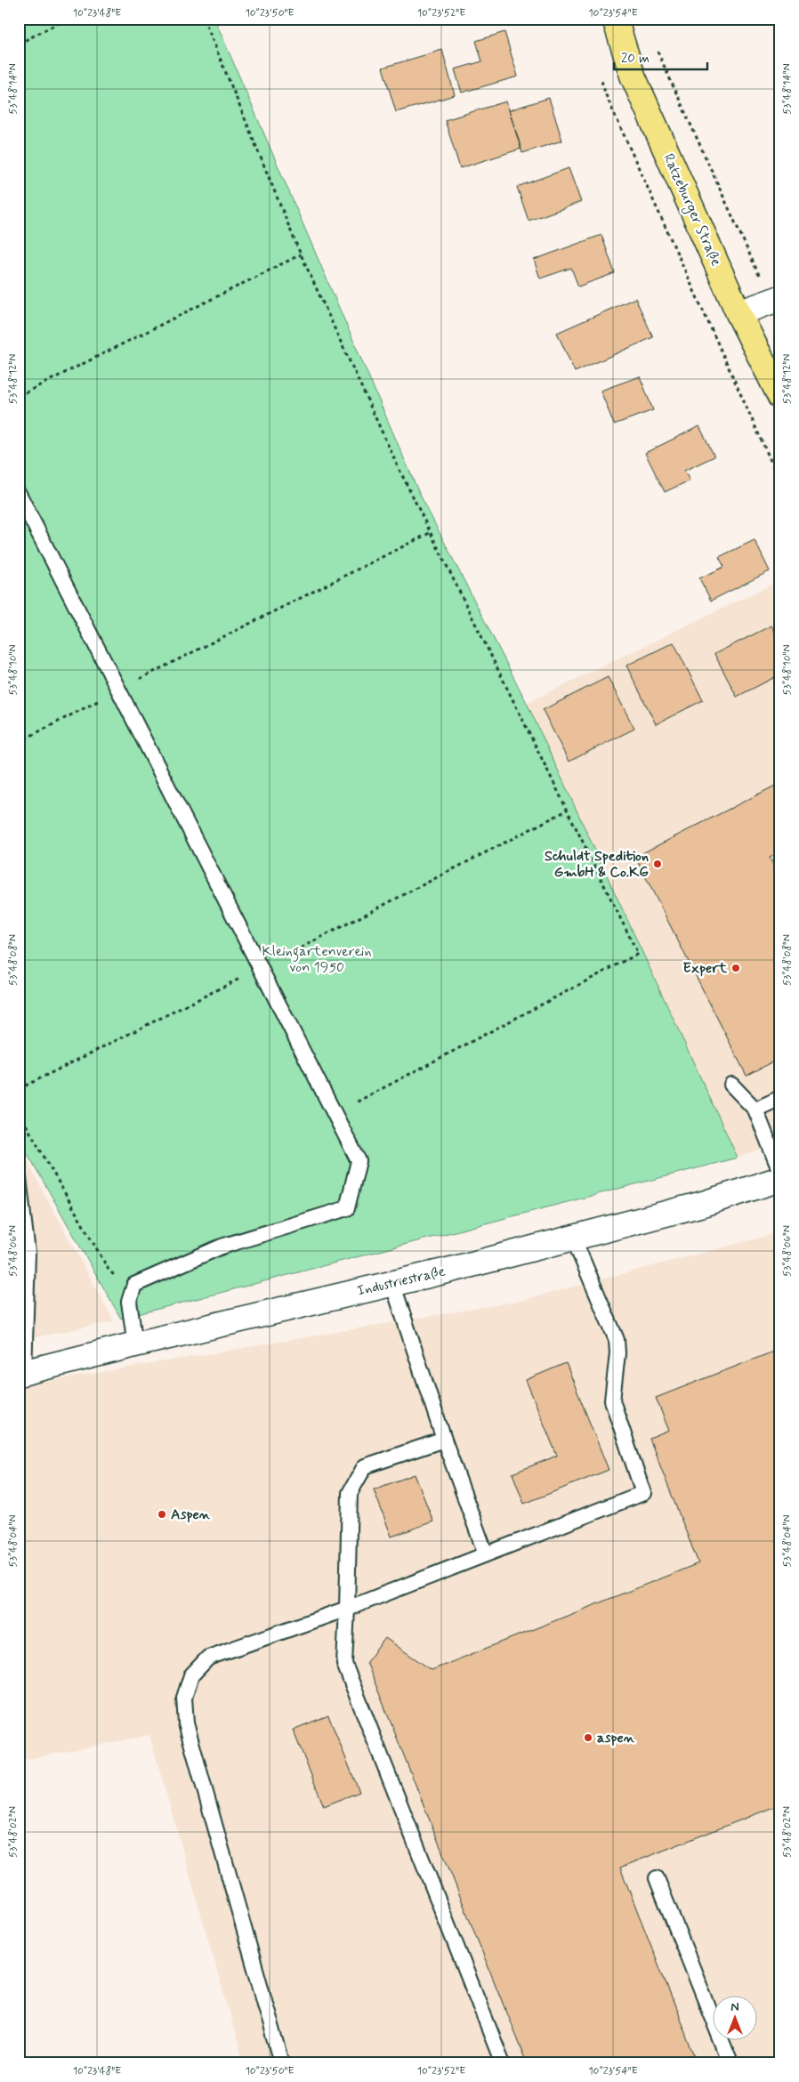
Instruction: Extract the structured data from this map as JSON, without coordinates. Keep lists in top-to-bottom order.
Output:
{
  "streets": {
    "main road": ["Ratzeburger Straße", "Industriestraße"]
  },
  "parks": ["Kleingartenverein von 1950"],
  "places": [
    "Schuldt Spedition GmbH & Co.KG",
    "Expert",
    "Aspen",
    "aspen"
  ],
  "scale_bar": "20 m",
  "north": "top",
  "coordinates": [
    "10°23'48\"E",
    "10°23'50\"E",
    "10°23'52\"E",
    "10°23'54\"E",
    "53°48'14\"N",
    "53°48'12\"N",
    "53°48'10\"N",
    "53°48'08\"N",
    "53°48'06\"N",
    "53°48'04\"N",
    "53°48'02\"N"
  ]
}
